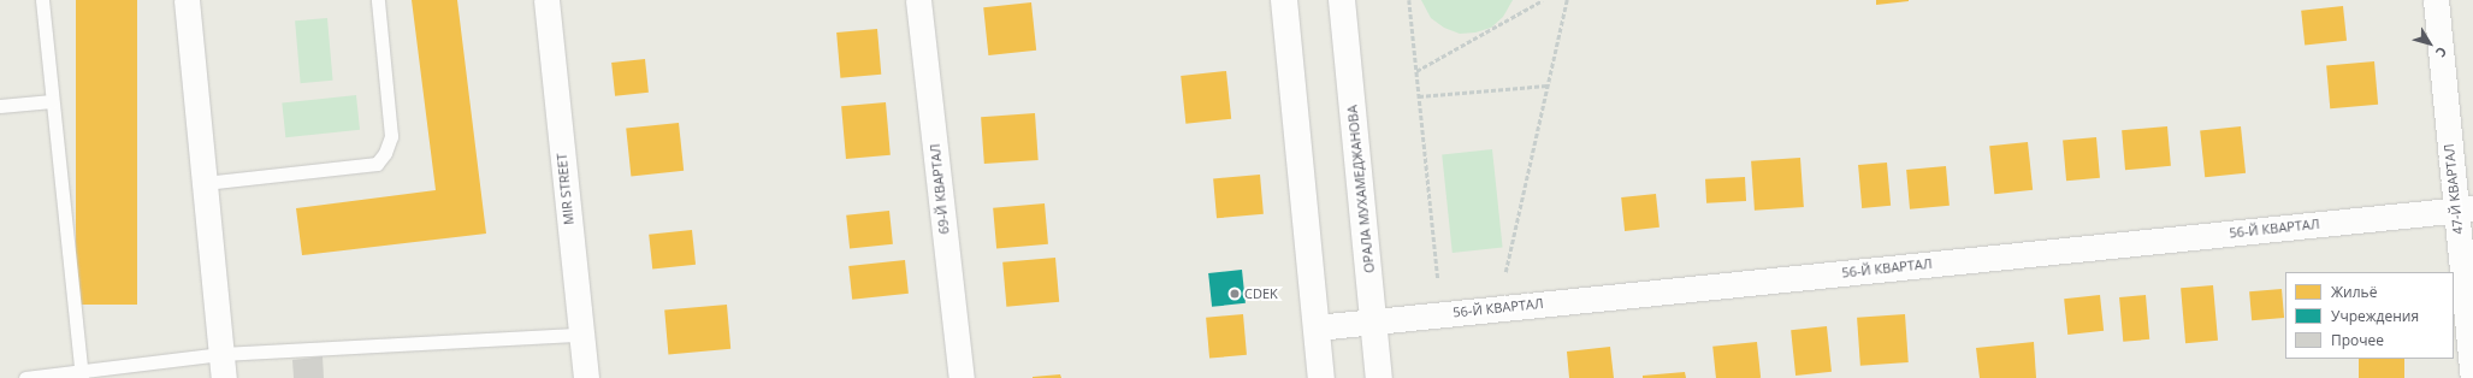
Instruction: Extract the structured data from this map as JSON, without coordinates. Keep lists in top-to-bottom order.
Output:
{
  "streets": {
    "street": [
      "MIR STREET",
      "69-Й КВАРТАЛ",
      "ОРАЛА МУХАМЕДЖАНОВА",
      "47-Й КВАРТАЛ",
      "56-Й КВАРТАЛ"
    ]
  },
  "crossings": [
    ["ОРАЛА МУХАМЕДЖАНОВА", "56-Й КВАРТАЛ"],
    ["47-Й КВАРТАЛ", "56-Й КВАРТАЛ"]
  ],
  "places": ["CDEK"],
  "legend": ["Жильё", "Учреждения", "Прочее"],
  "north": "bottom right"
}
